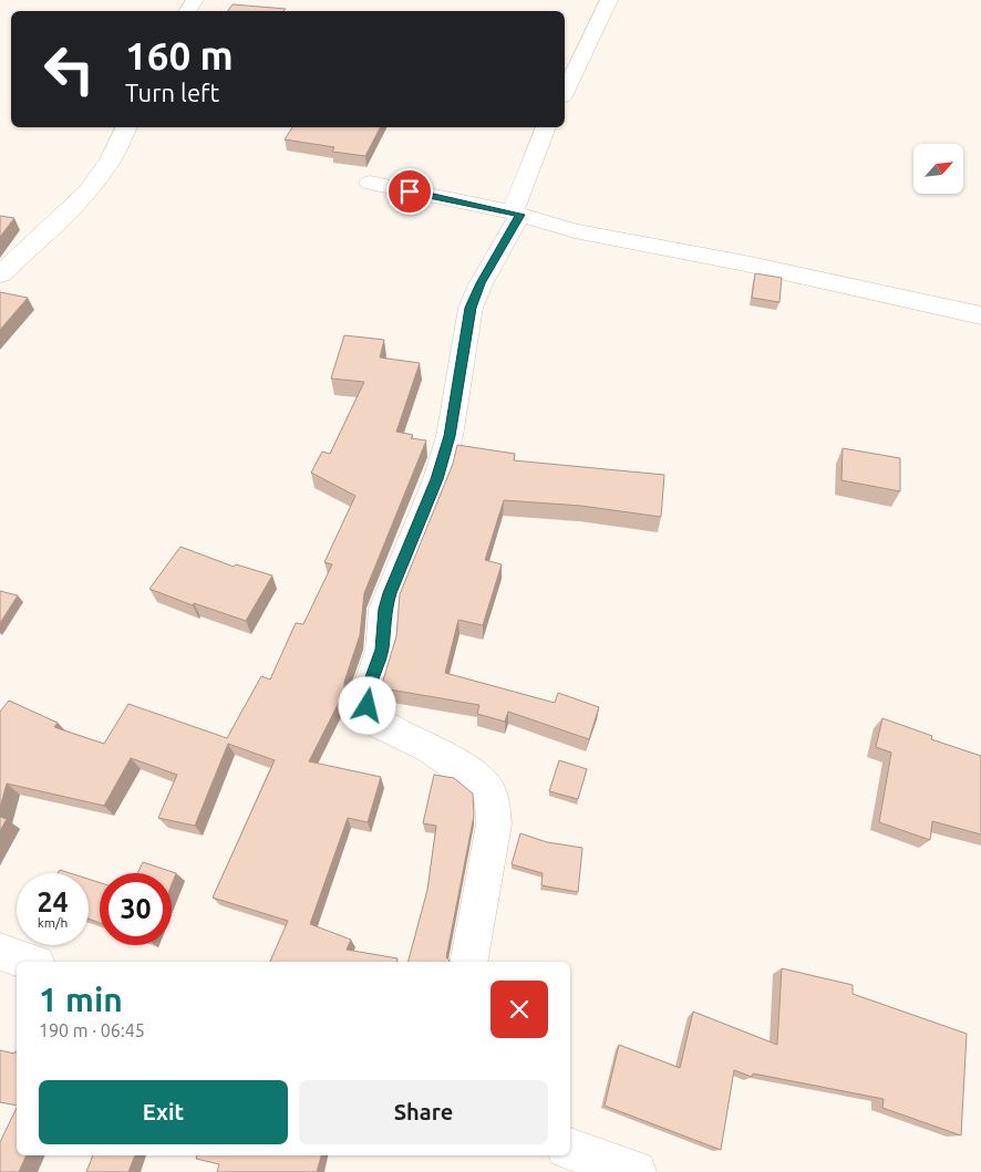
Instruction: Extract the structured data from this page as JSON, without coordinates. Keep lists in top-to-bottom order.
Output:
{
  "north": "top right",
  "page": {
    "turn": ["160 m", "Turn left"],
    "speed": "24 km/h",
    "limit": "30",
    "heading": ["1 min", "190 m · 06:45"],
    "buttons": ["Exit", "Share"]
  }
}
